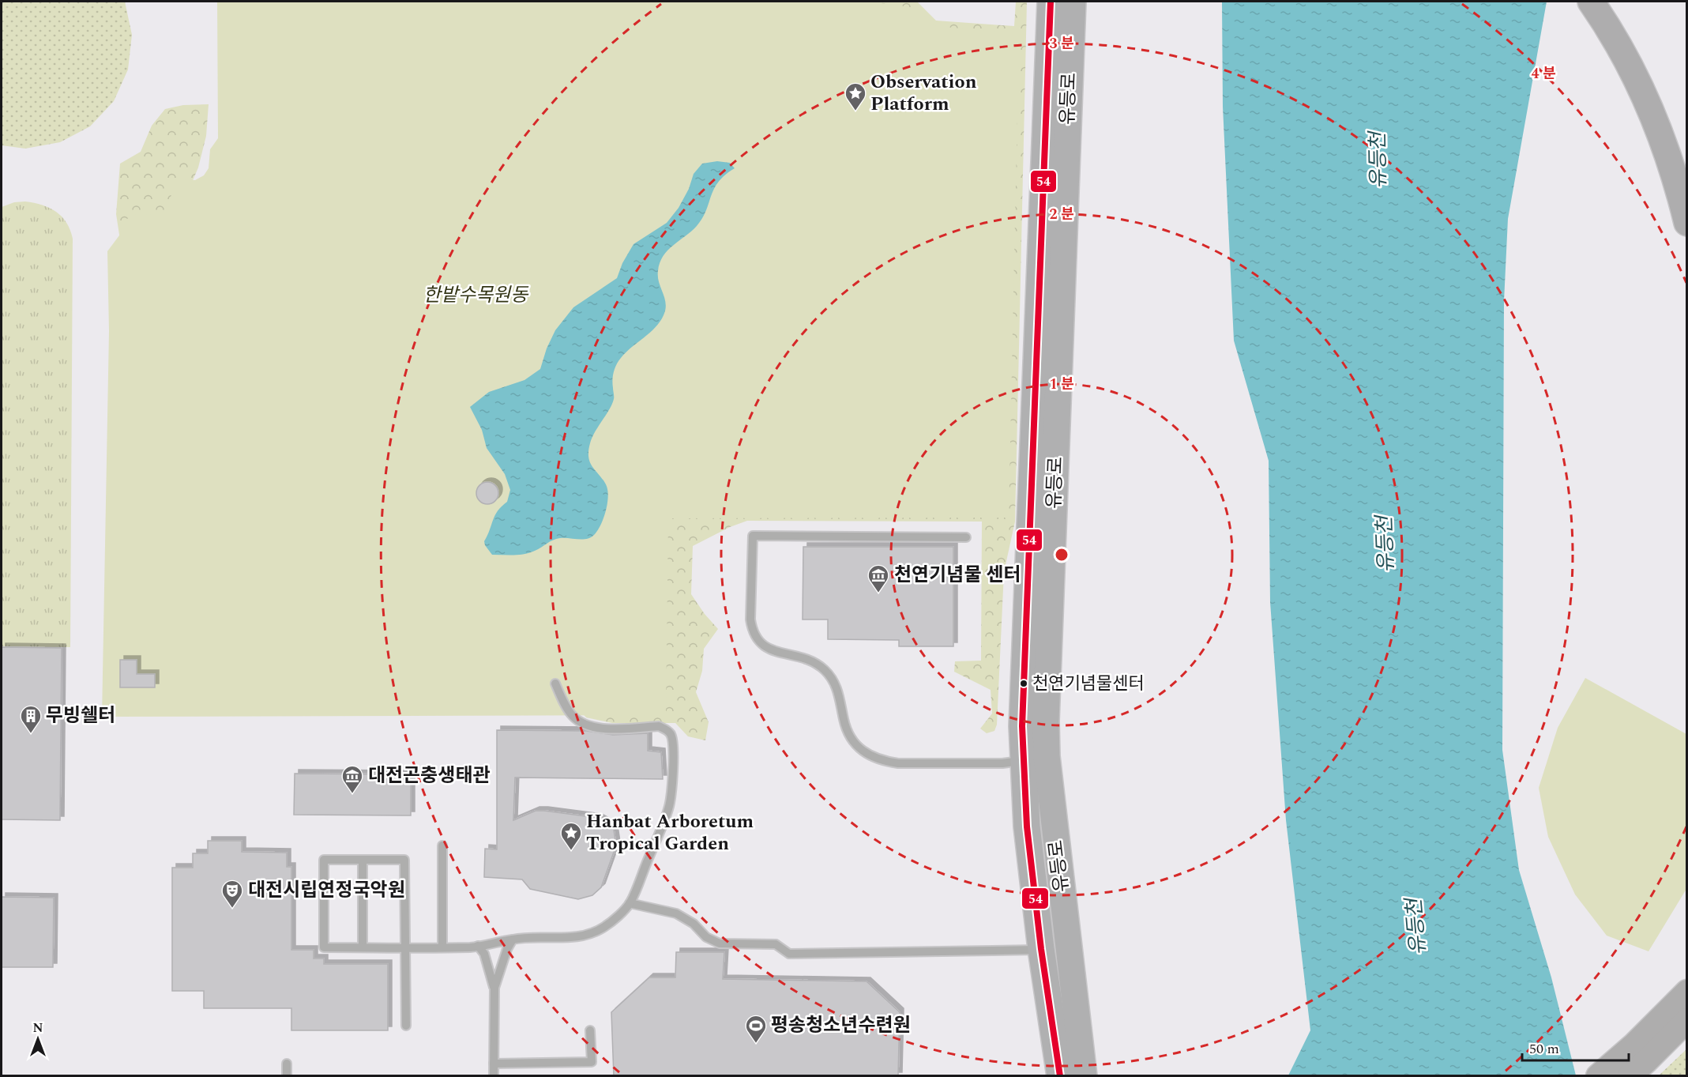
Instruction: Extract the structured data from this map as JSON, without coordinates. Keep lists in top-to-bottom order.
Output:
{
  "streets": {
    "main road": ["유등로"]
  },
  "water": ["유등천"],
  "parks": ["한밭수목원동"],
  "places": {
    "place": ["Observation Platform", "Hanbat Arboretum Tropical Garden"],
    "museum": ["천연기념물 센터", "대전곤충생태관"],
    "other": ["천연기념물센터"],
    "building": ["무빙쉘터"],
    "theatre": ["대전시립연정국악원"],
    "sports": ["평송청소년수련원"]
  },
  "lines": ["transit line 54"],
  "scale_bar": "50 m",
  "north": "top",
  "rings": [
    "3 분",
    "4 분",
    "2 분",
    "1 분"
  ]
}
